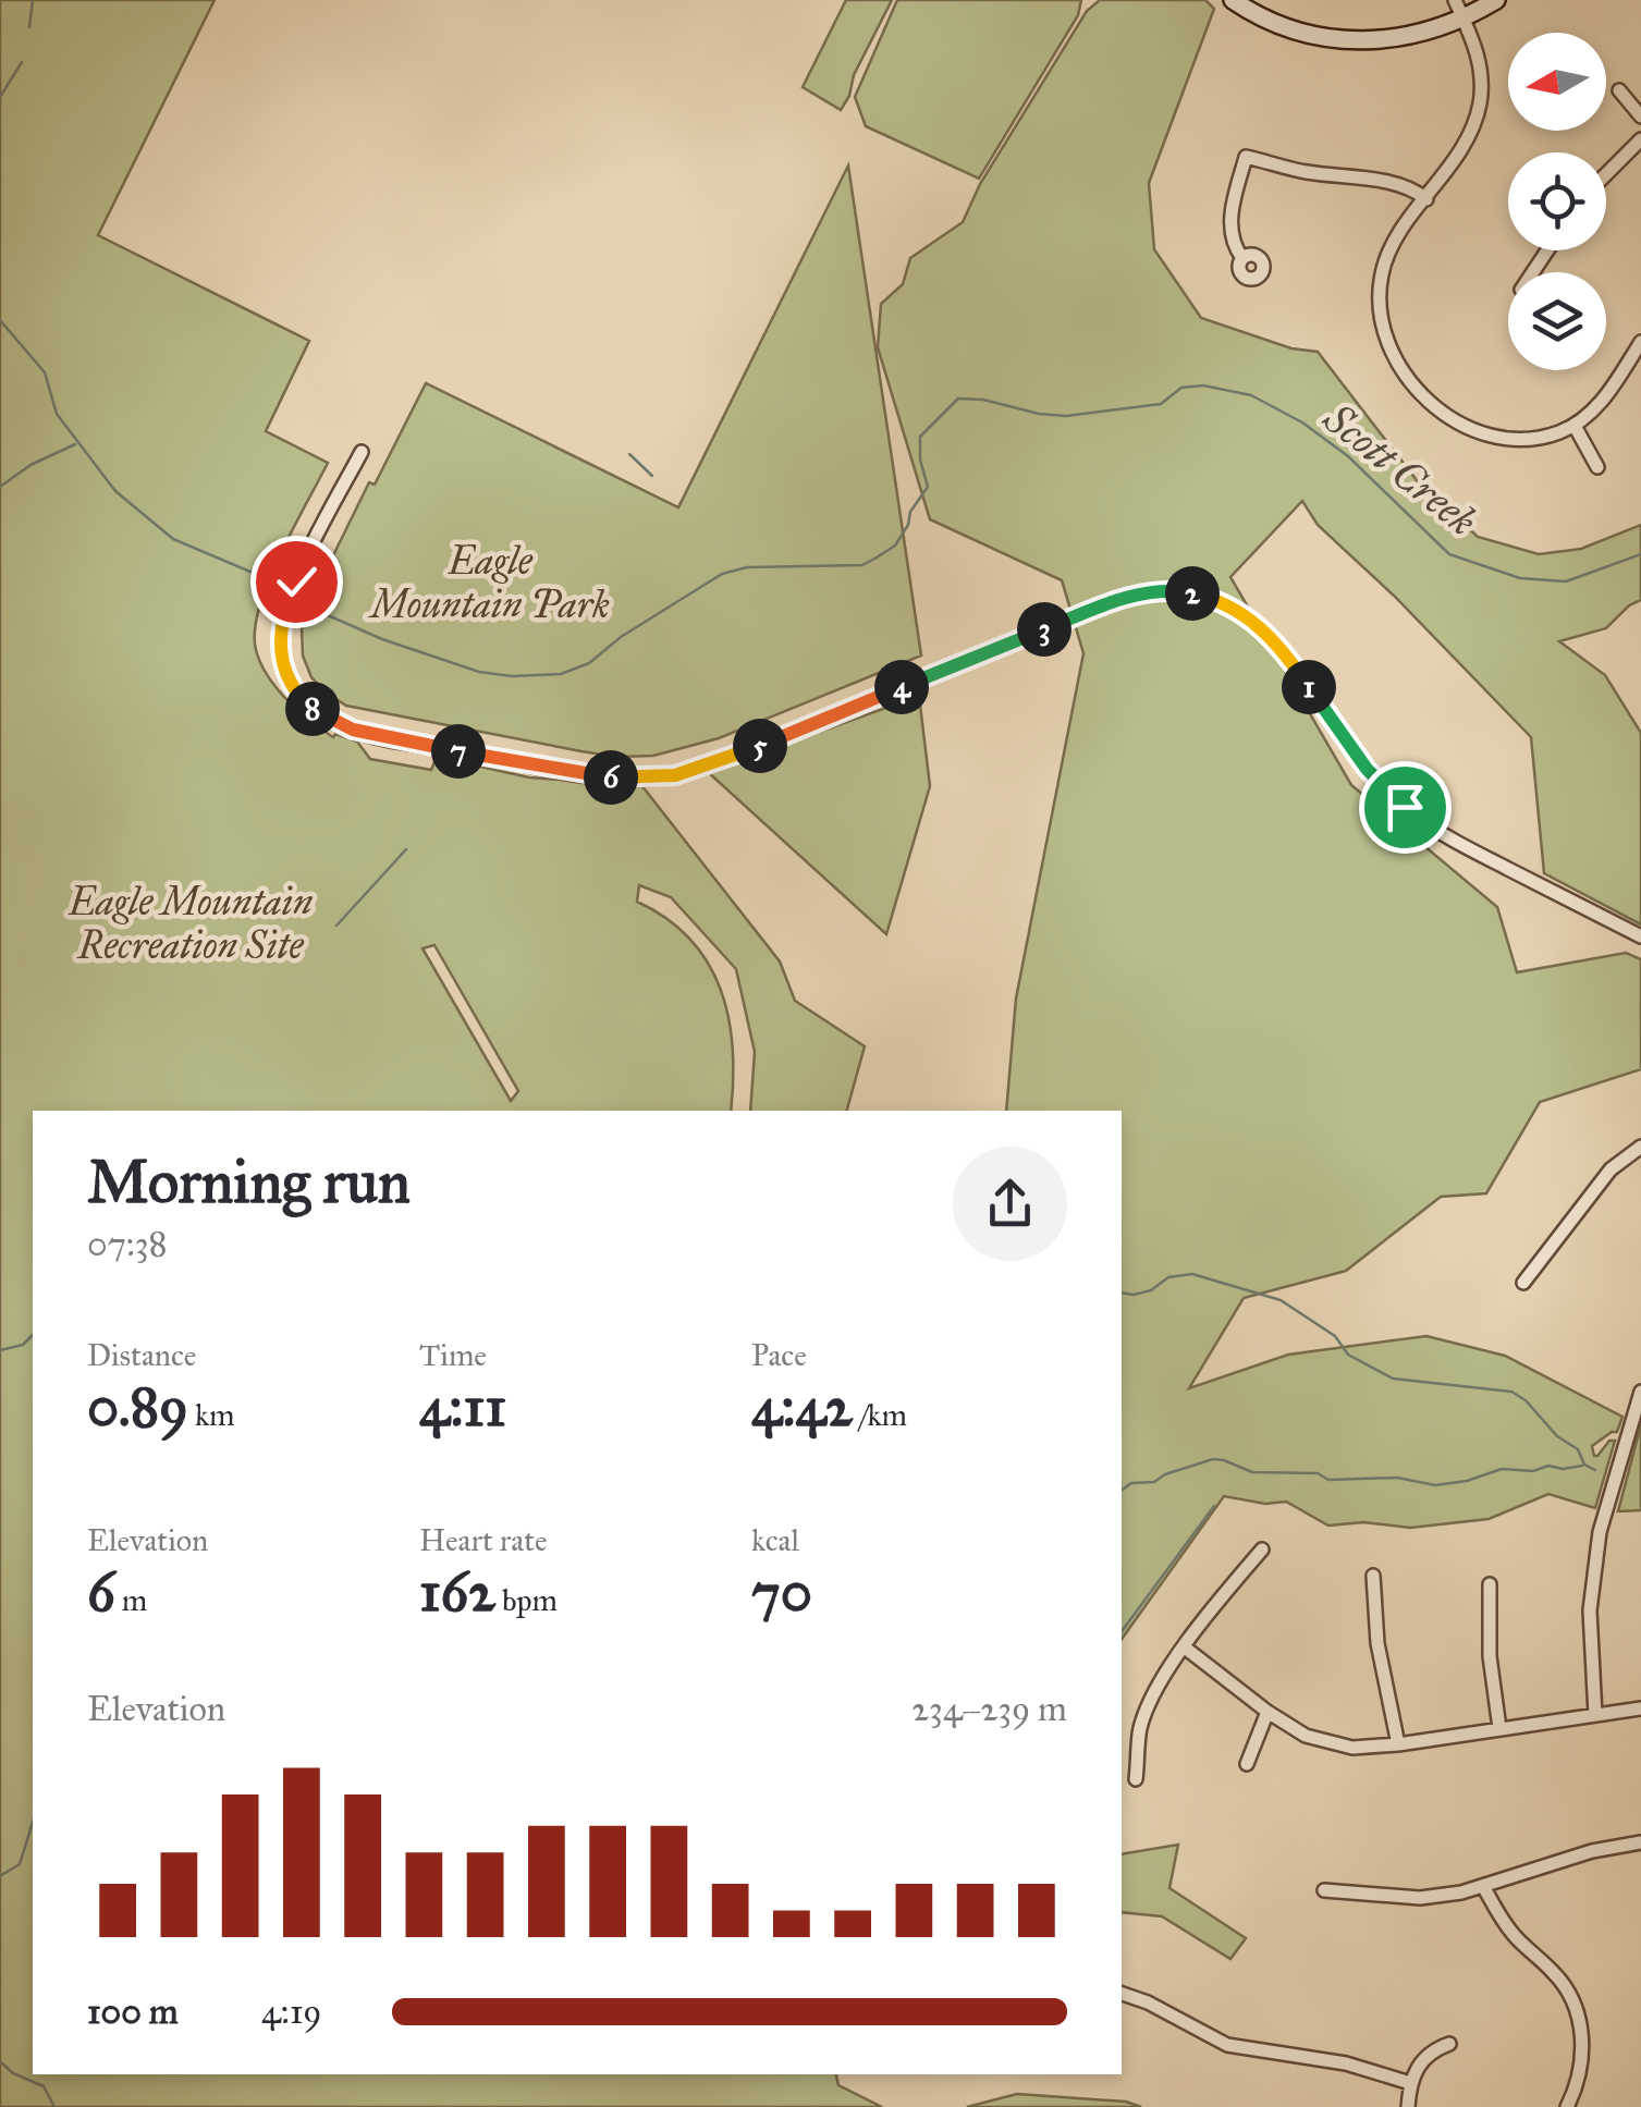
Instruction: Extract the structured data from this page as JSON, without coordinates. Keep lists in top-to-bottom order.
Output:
{
  "water": ["Scott Creek"],
  "parks": ["Eagle Mountain Park", "Eagle Mountain Recreation Site"],
  "north": "left",
  "page": {
    "pins": [
      "2",
      "3",
      "1",
      "4",
      "8",
      "5",
      "7",
      "6"
    ],
    "heading": ["Morning run", "07:38"],
    "stats": [
      ["Distance", "0.89 km"],
      ["Time", "4:11"],
      ["Pace", "4:42 /km"],
      ["Elevation", "6 m"],
      ["Heart rate", "162 bpm"],
      ["kcal", "70"]
    ],
    "chart": ["Elevation", "234–239 m"],
    "list": [
      {
        "name": "100 m",
        "note": "4:19"
      }
    ]
  }
}
